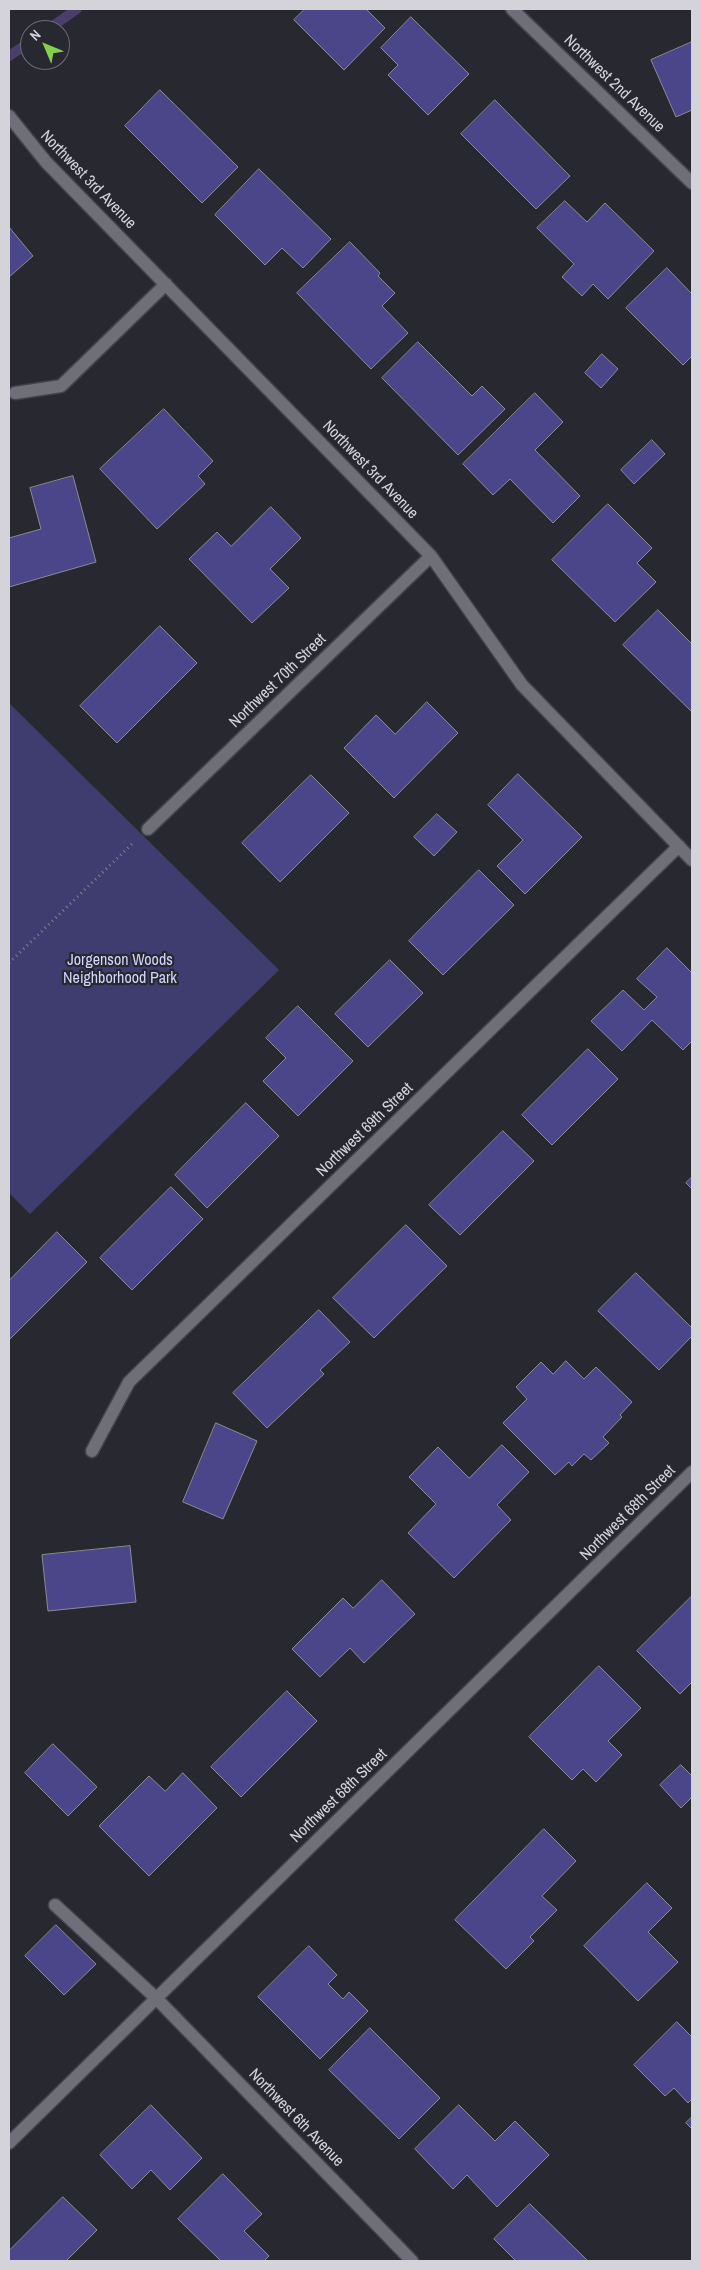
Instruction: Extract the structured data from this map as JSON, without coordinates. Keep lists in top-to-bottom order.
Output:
{
  "streets": {
    "street": [
      "Northwest 2nd Avenue",
      "Northwest 3rd Avenue",
      "Northwest 70th Street",
      "Northwest 69th Street",
      "Northwest 68th Street",
      "Northwest 6th Avenue"
    ]
  },
  "crossings": [
    ["Northwest 3rd Avenue", "Northwest 70th Street"],
    ["Northwest 3rd Avenue", "Northwest 69th Street"],
    ["Northwest 68th Street", "Northwest 6th Avenue"]
  ],
  "parks": ["Jorgenson Woods Neighborhood Park"],
  "north": "top left"
}
